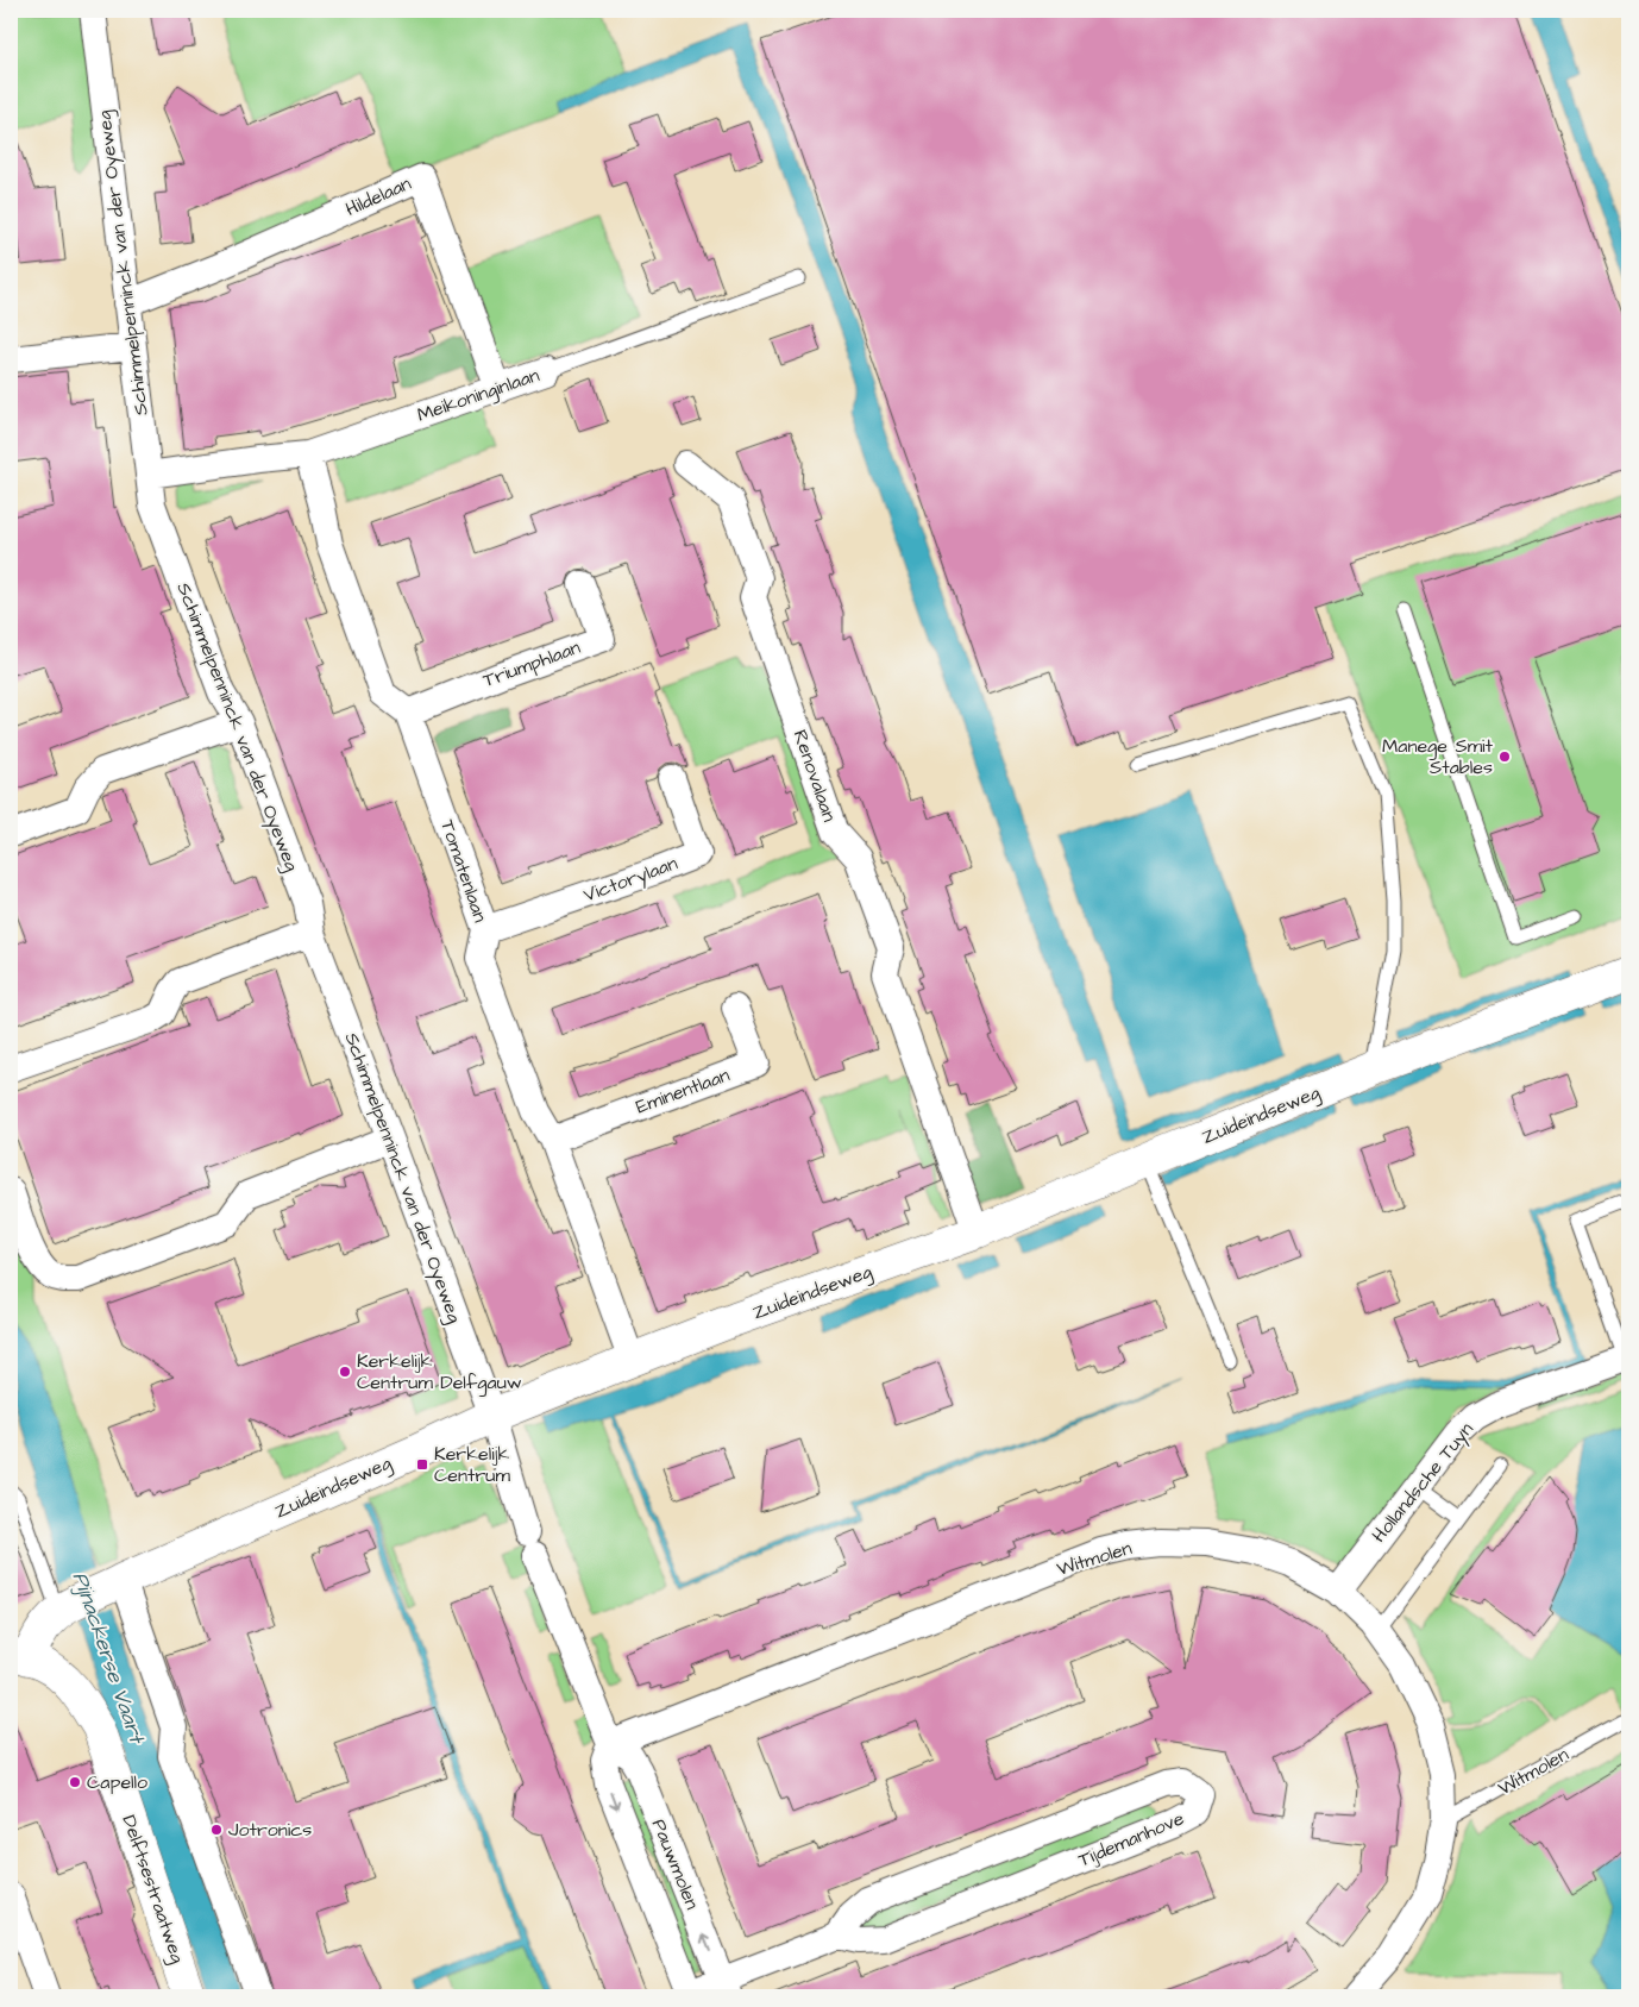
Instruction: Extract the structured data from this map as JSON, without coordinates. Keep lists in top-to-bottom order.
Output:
{
  "streets": {
    "street": [
      "Hildelaan",
      "Schimmelpenninck van der Oyeweg",
      "Meikoninginlaan",
      "Triumphlaan",
      "Renovalaan",
      "Tomatenlaan",
      "Victorylaan",
      "Eminentlaan",
      "Zuideindseweg",
      "Hollandsche Tuyn",
      "Witmolen",
      "Tijdemanhove",
      "Pauwmolen",
      "Delftsestraatweg"
    ]
  },
  "crossings": [
    ["Hildelaan", "Schimmelpenninck van der Oyeweg"],
    ["Hildelaan", "Meikoninginlaan"],
    ["Schimmelpenninck van der Oyeweg", "Meikoninginlaan"],
    ["Schimmelpenninck van der Oyeweg", "Zuideindseweg"],
    ["Schimmelpenninck van der Oyeweg", "Pauwmolen"],
    ["Triumphlaan", "Tomatenlaan"],
    ["Renovalaan", "Zuideindseweg"],
    ["Tomatenlaan", "Victorylaan"],
    ["Tomatenlaan", "Eminentlaan"],
    ["Tomatenlaan", "Zuideindseweg"],
    ["Zuideindseweg", "Pauwmolen"],
    ["Zuideindseweg", "Delftsestraatweg"],
    ["Hollandsche Tuyn", "Witmolen"],
    ["Witmolen", "Pauwmolen"]
  ],
  "water": ["Pijnackerse Vaart"],
  "places": {
    "other": [
      "Manege Smit Stables",
      "Kerkelijk Centrum Delfgauw",
      "Capello",
      "Jotronics"
    ],
    "transit": ["Kerkelijk Centrum"]
  }
}
